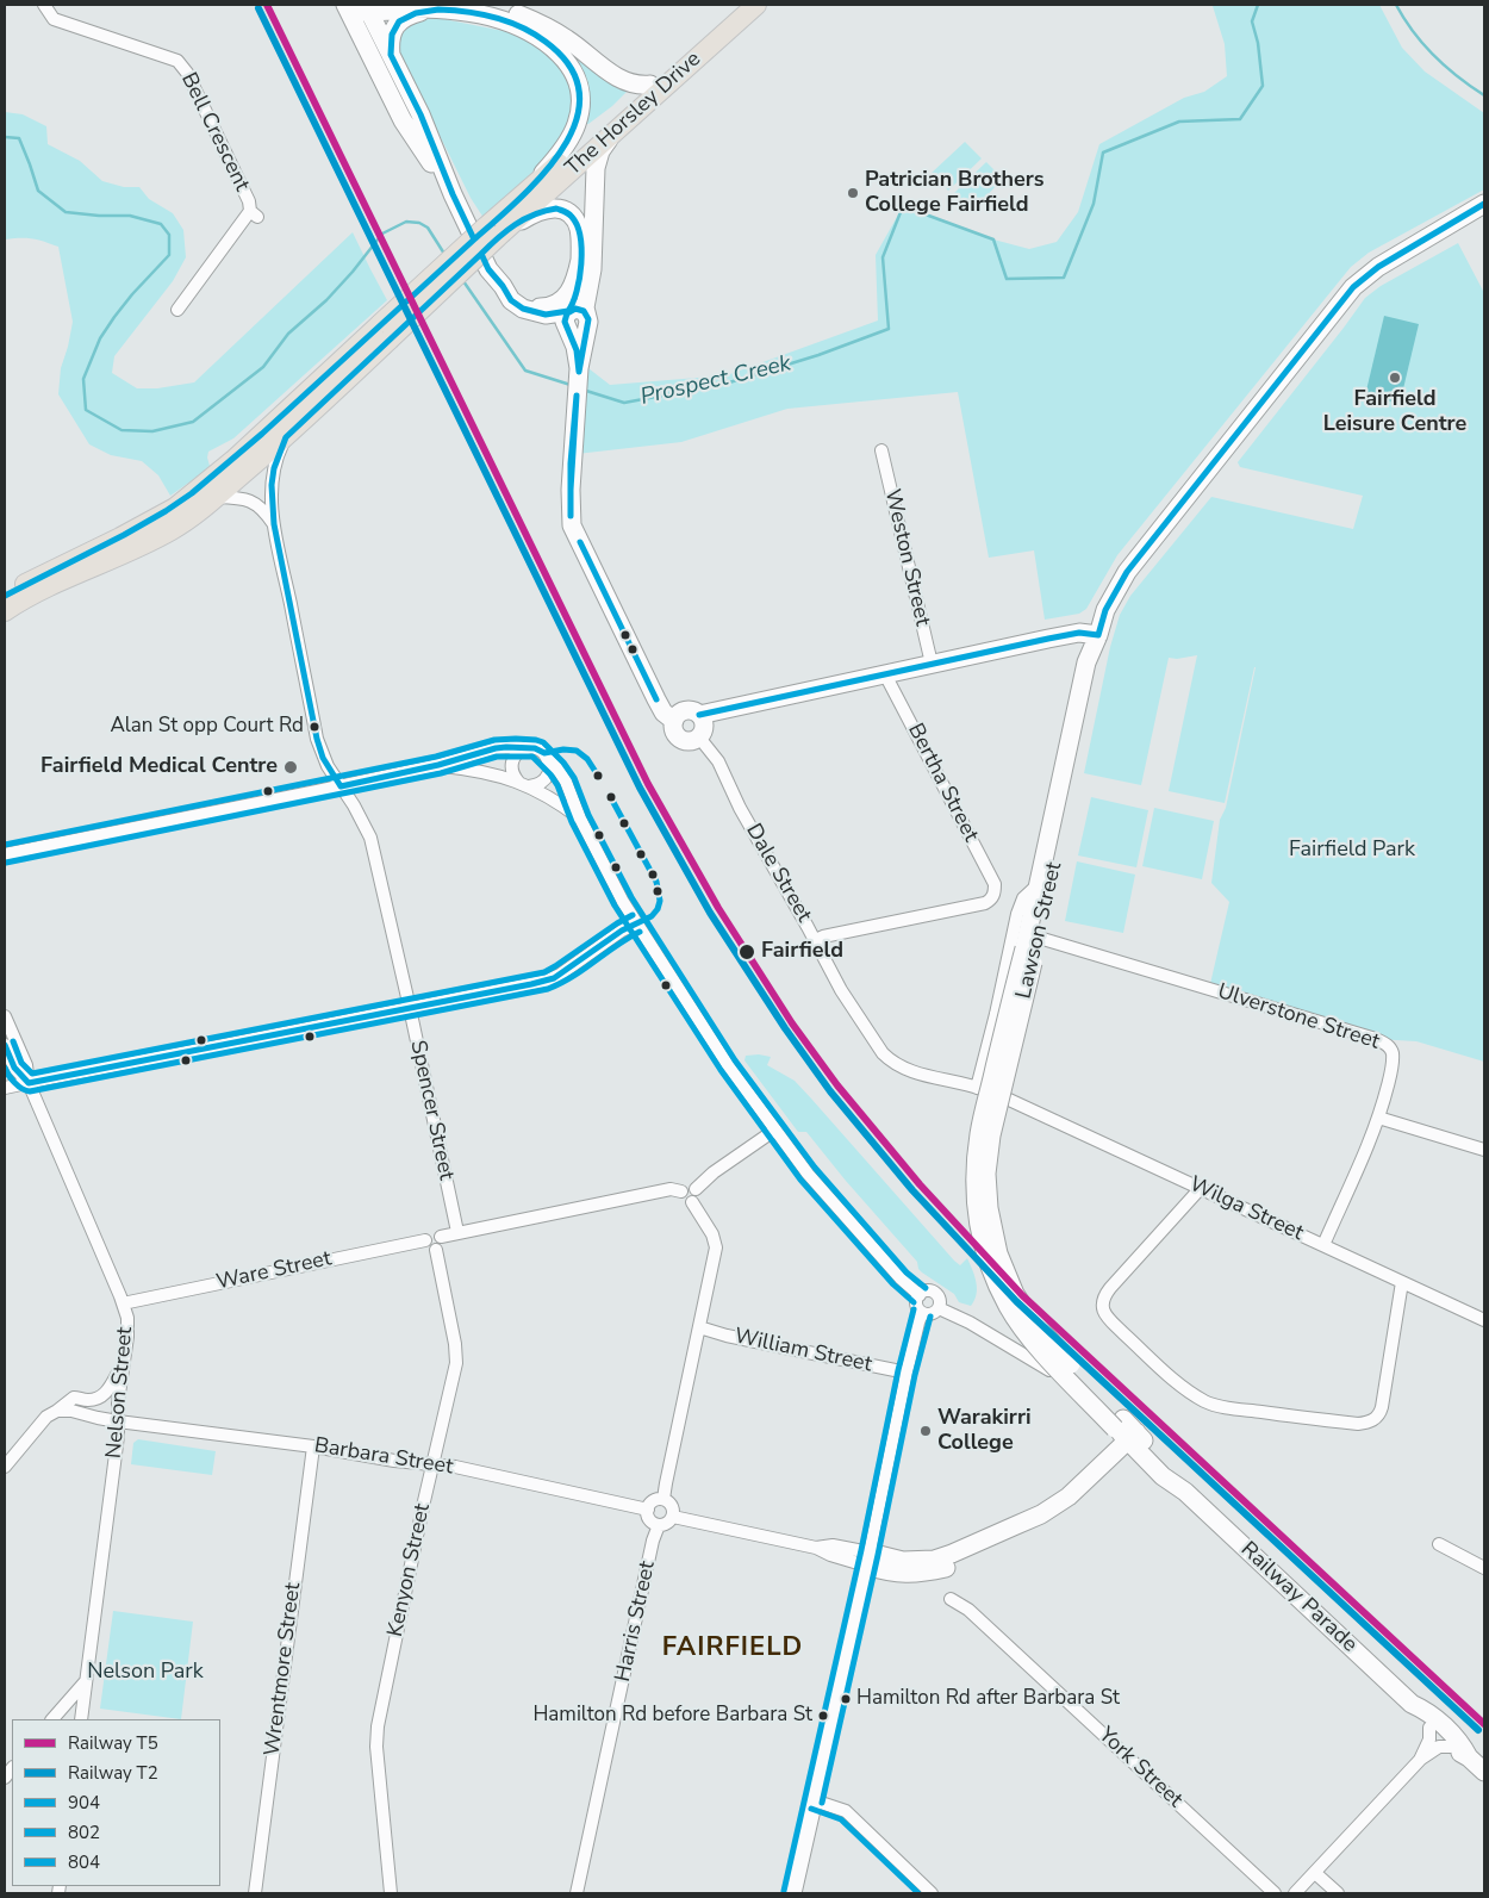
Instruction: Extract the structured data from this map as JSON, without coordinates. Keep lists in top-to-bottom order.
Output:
{
  "streets": {
    "main road": ["The Horsley Drive", "Lawson Street", "Railway Parade"],
    "street": [
      "Bell Crescent",
      "Weston Street",
      "Bertha Street",
      "Dale Street",
      "Ulverstone Street",
      "Spencer Street",
      "Wilga Street",
      "Ware Street",
      "William Street",
      "Nelson Street",
      "Barbara Street",
      "Kenyon Street",
      "Harris Street",
      "Wrentmore Street",
      "York Street"
    ]
  },
  "crossings": [
    ["The Horsley Drive", "Spencer Street"],
    ["Bertha Street", "Dale Street"],
    ["Dale Street", "Lawson Street"],
    ["Lawson Street", "Ulverstone Street"],
    ["Lawson Street", "Railway Parade"],
    ["Ulverstone Street", "Wilga Street"],
    ["Ware Street", "Nelson Street"],
    ["Ware Street", "Kenyon Street"],
    ["Nelson Street", "Barbara Street"],
    ["Barbara Street", "Kenyon Street"],
    ["Barbara Street", "Harris Street"],
    ["Barbara Street", "Wrentmore Street"]
  ],
  "districts": ["FAIRFIELD"],
  "water": ["Prospect Creek"],
  "parks": ["Fairfield Park", "Nelson Park"],
  "places": [
    "Patrician Brothers College Fairfield",
    "Fairfield Leisure Centre",
    "Alan St opp Court Rd",
    "Fairfield Medical Centre",
    "Fairfield",
    "Warakirri College",
    "Hamilton Rd after Barbara St",
    "Hamilton Rd before Barbara St"
  ],
  "lines": [
    "rail line T5",
    "rail line T2",
    "transit line 904",
    "transit line 804",
    "transit line 802"
  ],
  "legend": [
    "Railway T5",
    "Railway T2",
    "904",
    "802",
    "804"
  ]
}
